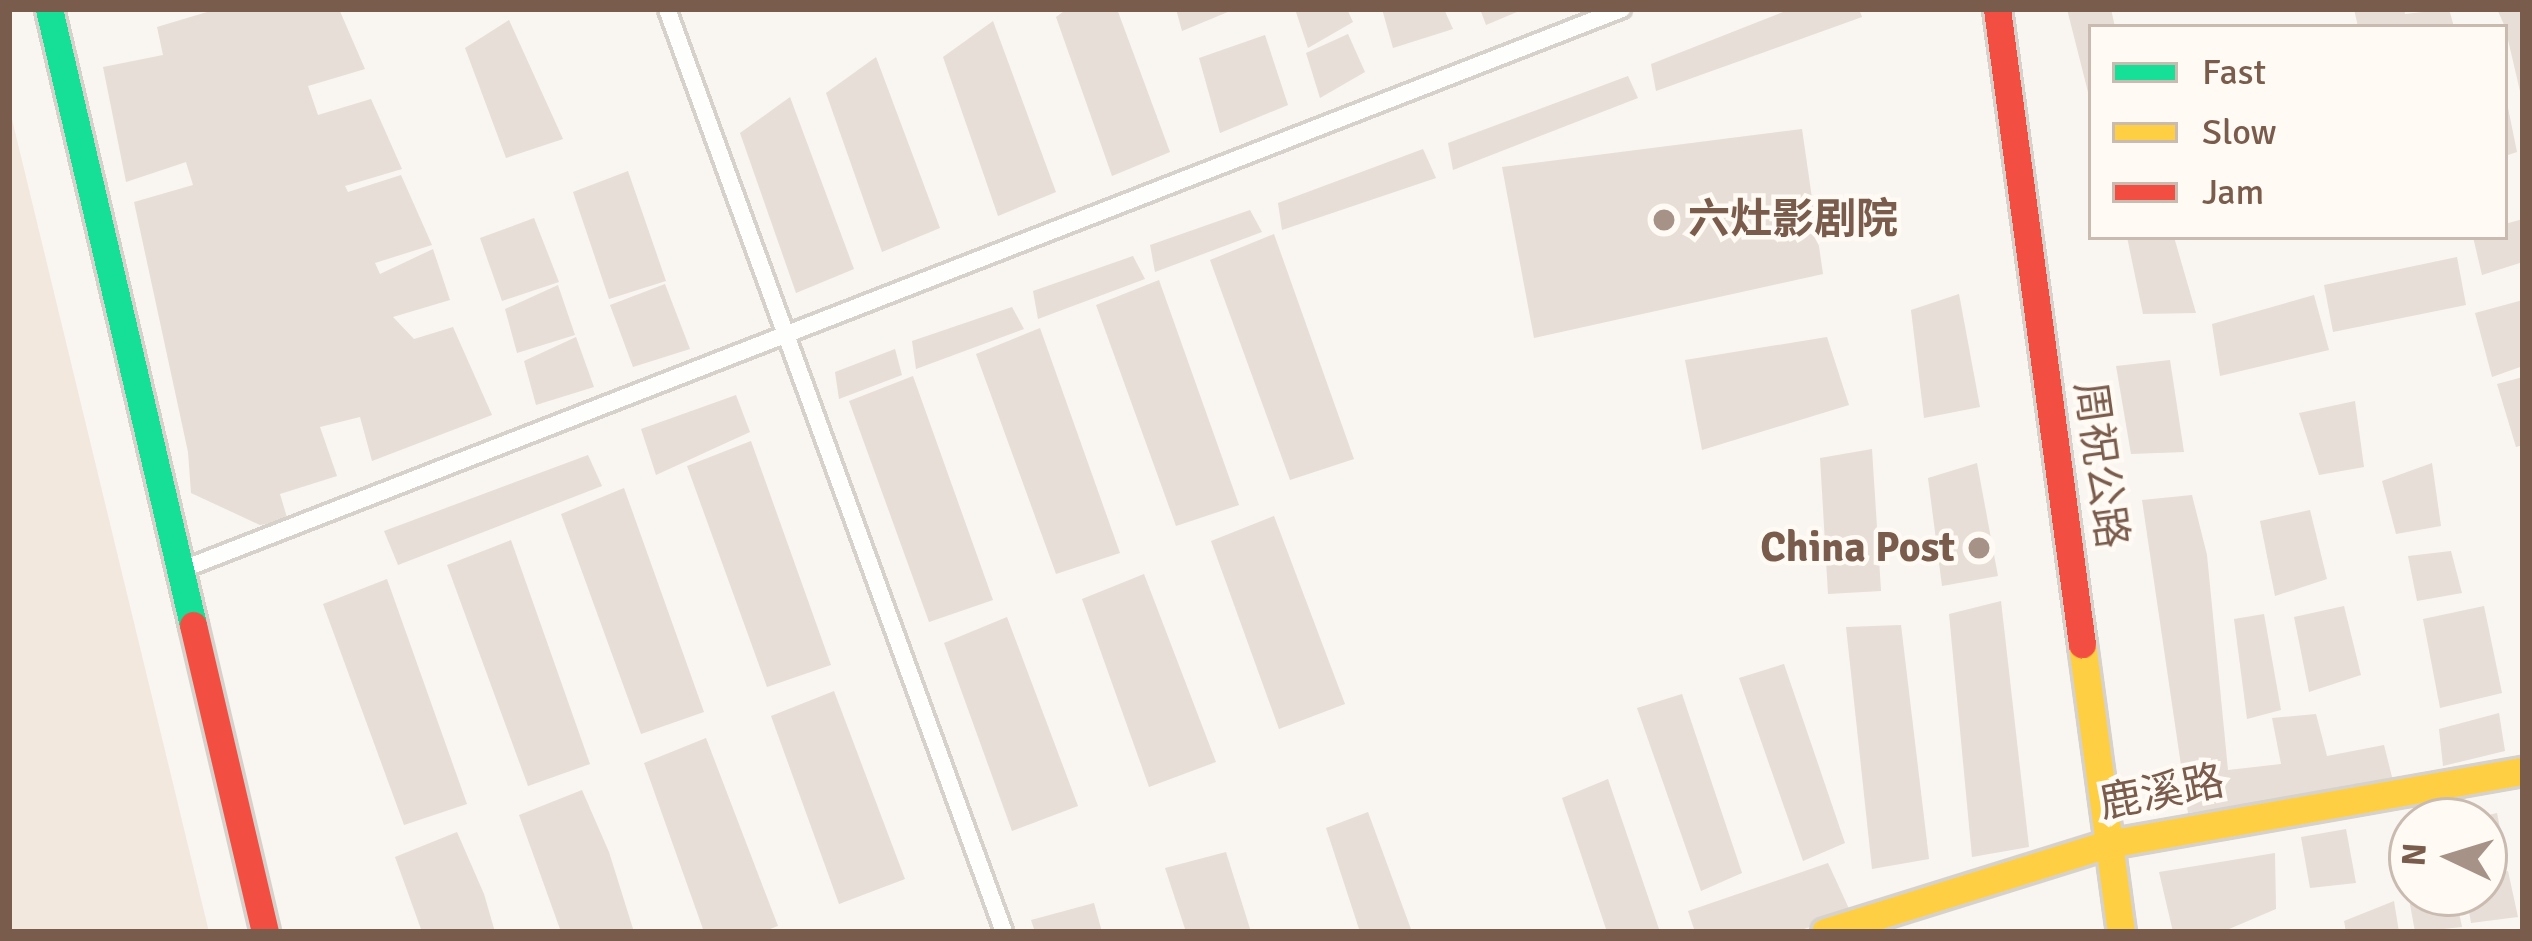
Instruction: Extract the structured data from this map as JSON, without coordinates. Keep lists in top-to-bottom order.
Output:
{
  "streets": {
    "street": ["周祝公路", "鹿溪路"]
  },
  "crossings": [
    ["周祝公路", "鹿溪路"]
  ],
  "places": ["六灶影剧院", "China Post"],
  "legend": ["Fast", "Slow", "Jam"],
  "north": "left"
}
